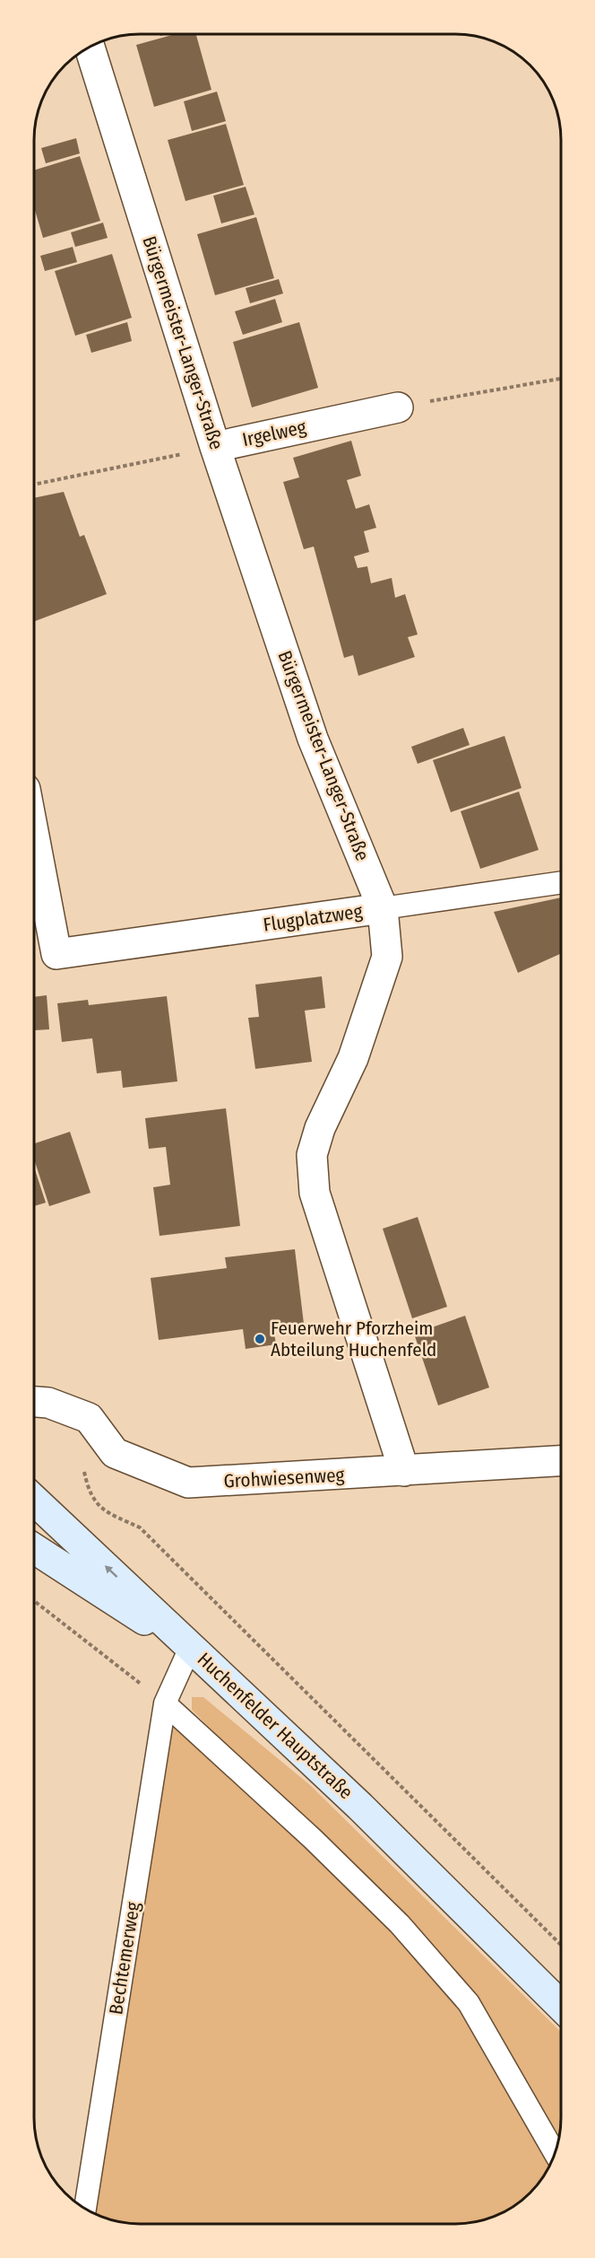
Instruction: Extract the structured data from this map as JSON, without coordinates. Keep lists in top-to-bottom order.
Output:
{
  "streets": {
    "main road": ["Huchenfelder Hauptstraße"],
    "street": [
      "Bürgermeister-Langer-Straße",
      "Irgelweg",
      "Flugplatzweg",
      "Grohwiesenweg"
    ],
    "lane": ["Bechtemerweg"]
  },
  "crossings": [
    ["Bürgermeister-Langer-Straße", "Irgelweg"],
    ["Bürgermeister-Langer-Straße", "Flugplatzweg"],
    ["Bürgermeister-Langer-Straße", "Grohwiesenweg"],
    ["Huchenfelder Hauptstraße", "Bechtemerweg"]
  ],
  "places": ["Feuerwehr Pforzheim Abteilung Huchenfeld"]
}
